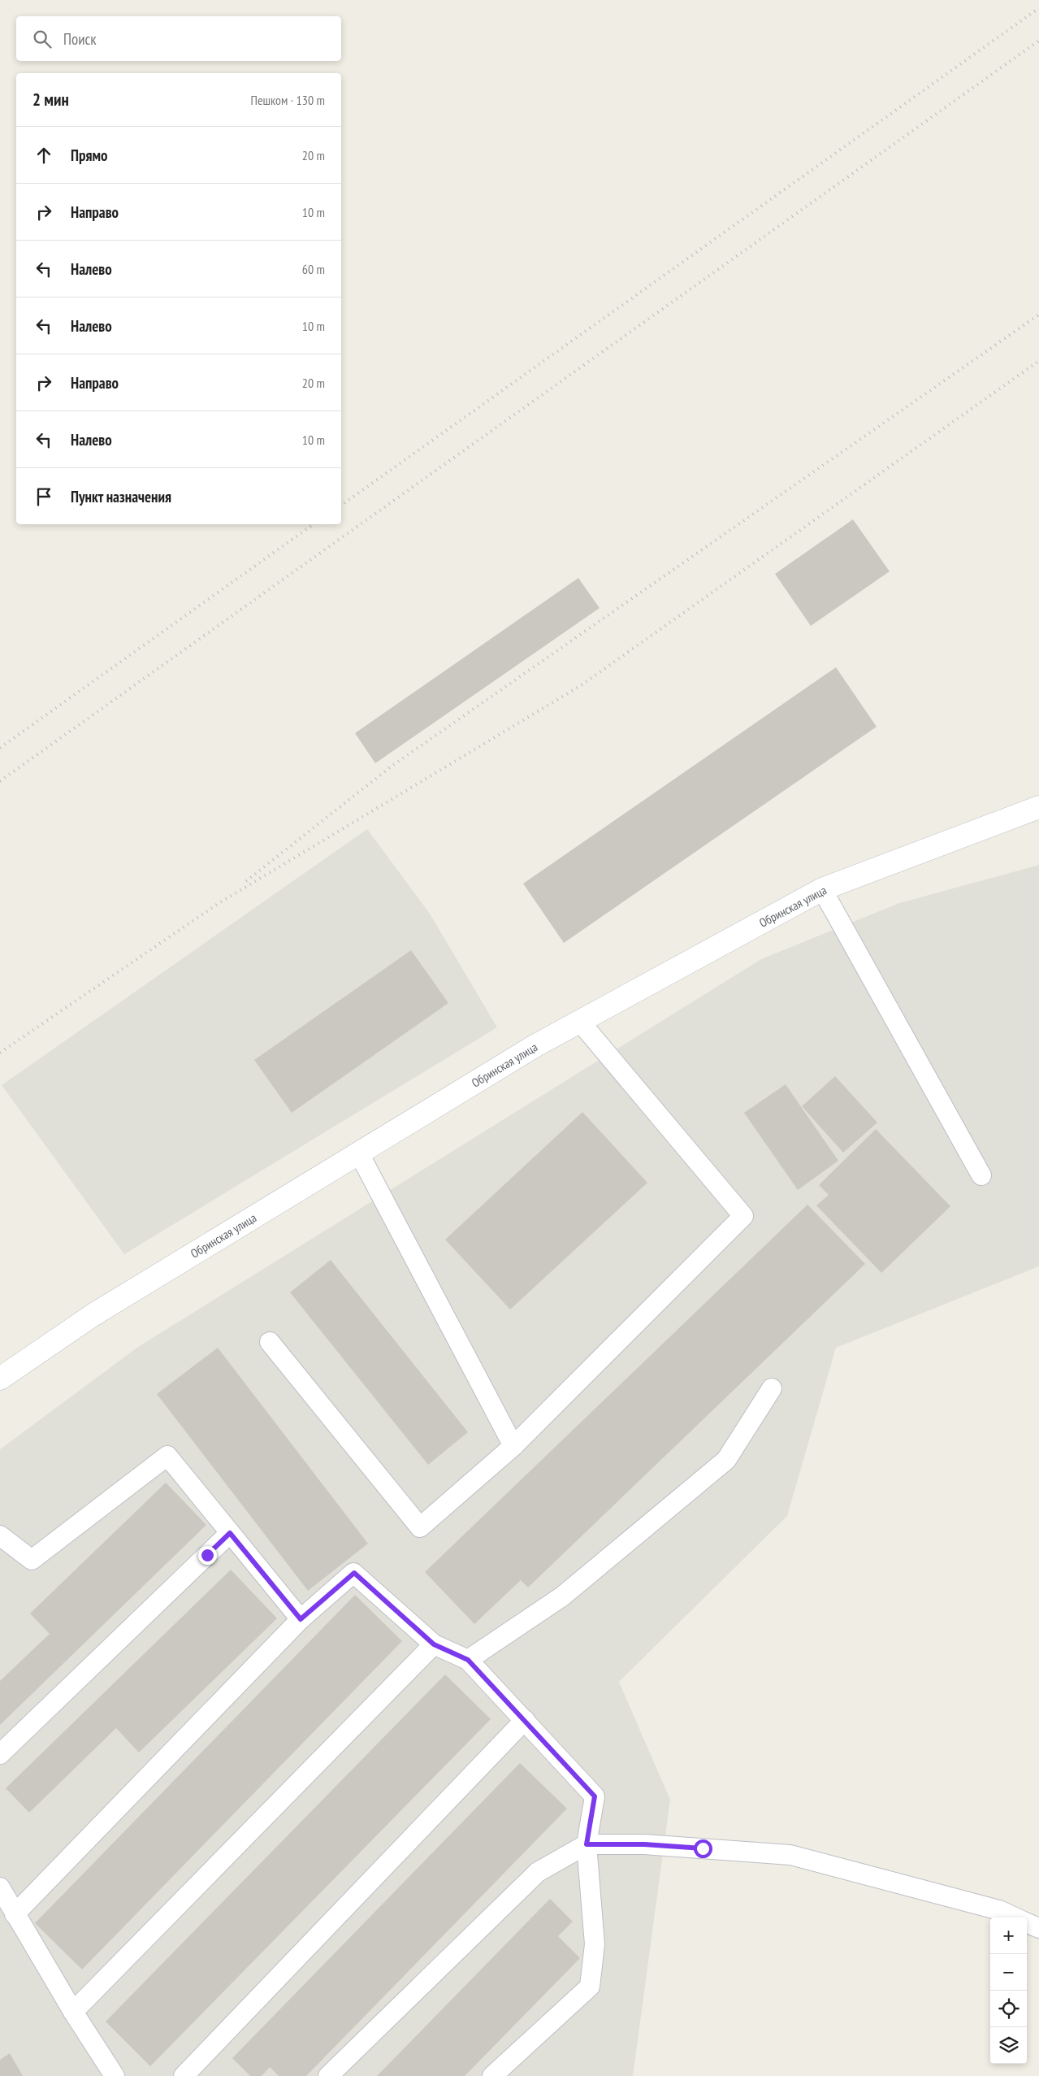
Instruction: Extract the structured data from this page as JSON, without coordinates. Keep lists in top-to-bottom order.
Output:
{
  "streets": {
    "street": ["Обринская улица"]
  },
  "page": {
    "search": "Поиск",
    "heading": ["2 мин", "Пешком · 130 m"],
    "list": [
      ["Прямо", "20 m"],
      ["Направо", "10 m"],
      ["Налево", "60 m"],
      ["Налево", "10 m"],
      ["Направо", "20 m"],
      ["Налево", "10 m"],
      "Пункт назначения"
    ],
    "map_buttons": ["+", "−"]
  }
}
